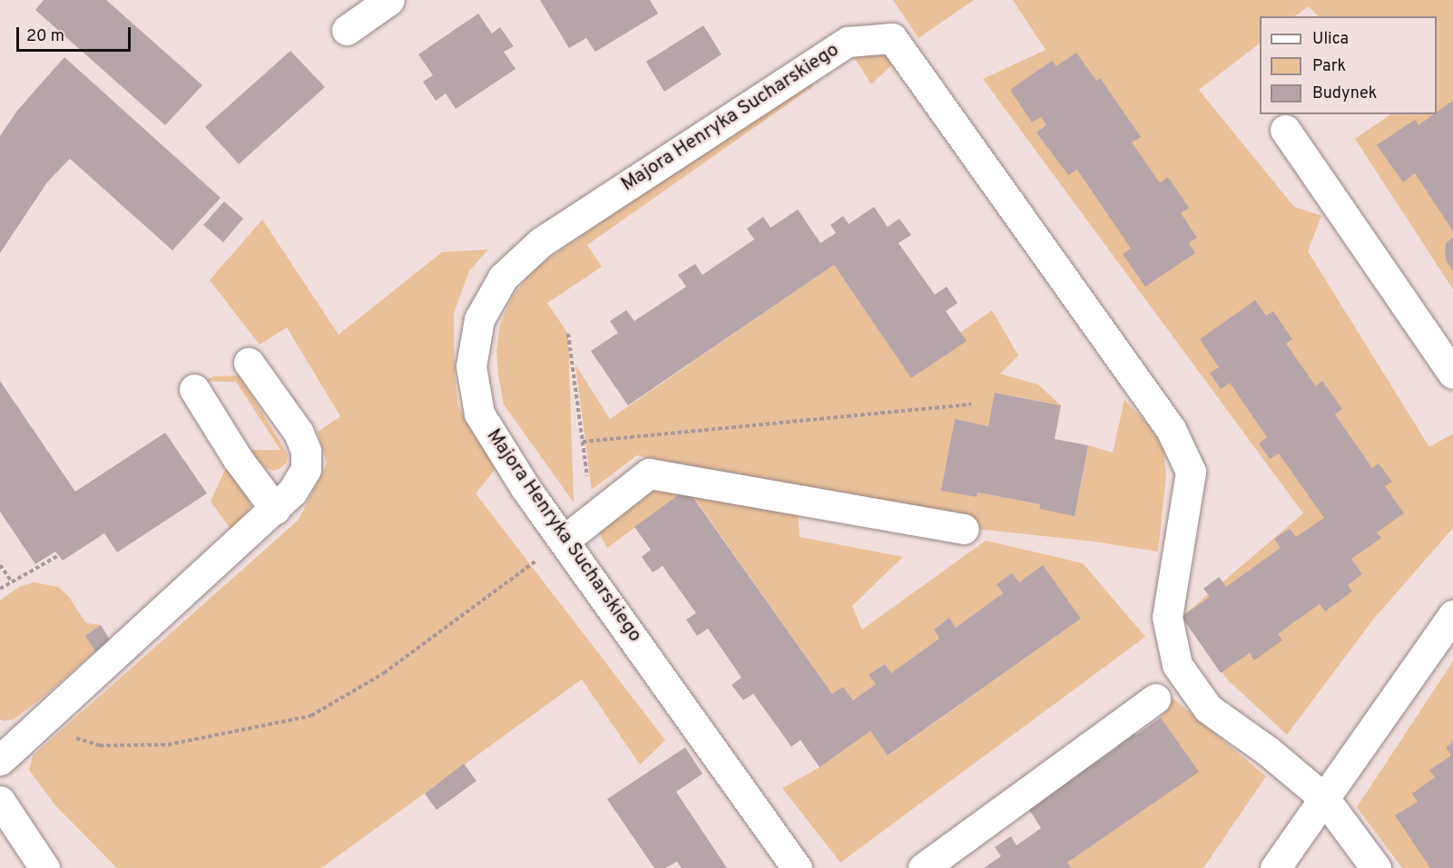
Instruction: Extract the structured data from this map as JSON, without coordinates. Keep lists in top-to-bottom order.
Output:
{
  "streets": {
    "street": ["Majora Henryka Sucharskiego"]
  },
  "legend": ["Ulica", "Park", "Budynek"],
  "scale_bar": "20 m"
}
